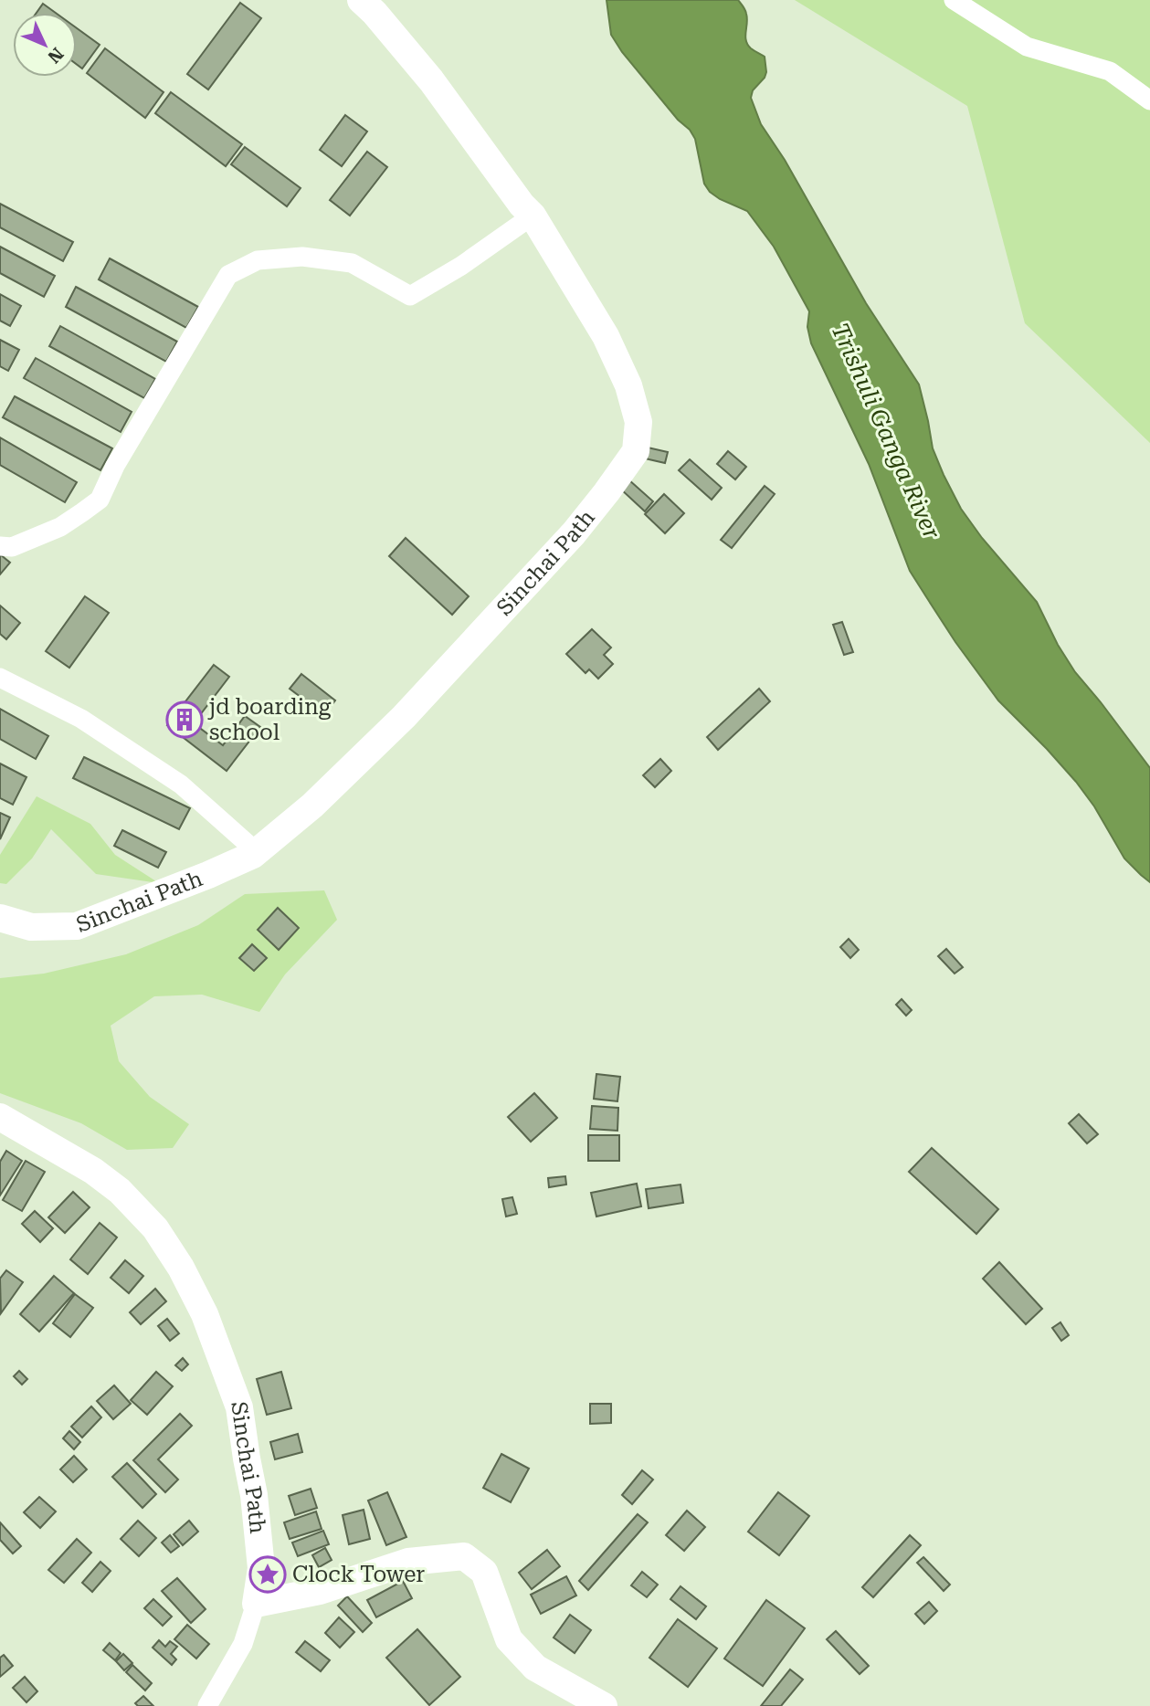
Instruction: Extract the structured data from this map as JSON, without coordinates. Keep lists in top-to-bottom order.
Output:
{
  "streets": {
    "street": ["Sinchai Path"]
  },
  "water": ["Trishuli Ganga River"],
  "places": {
    "building": ["jd boarding school"],
    "place": ["Clock Tower"]
  },
  "north": "bottom right"
}
